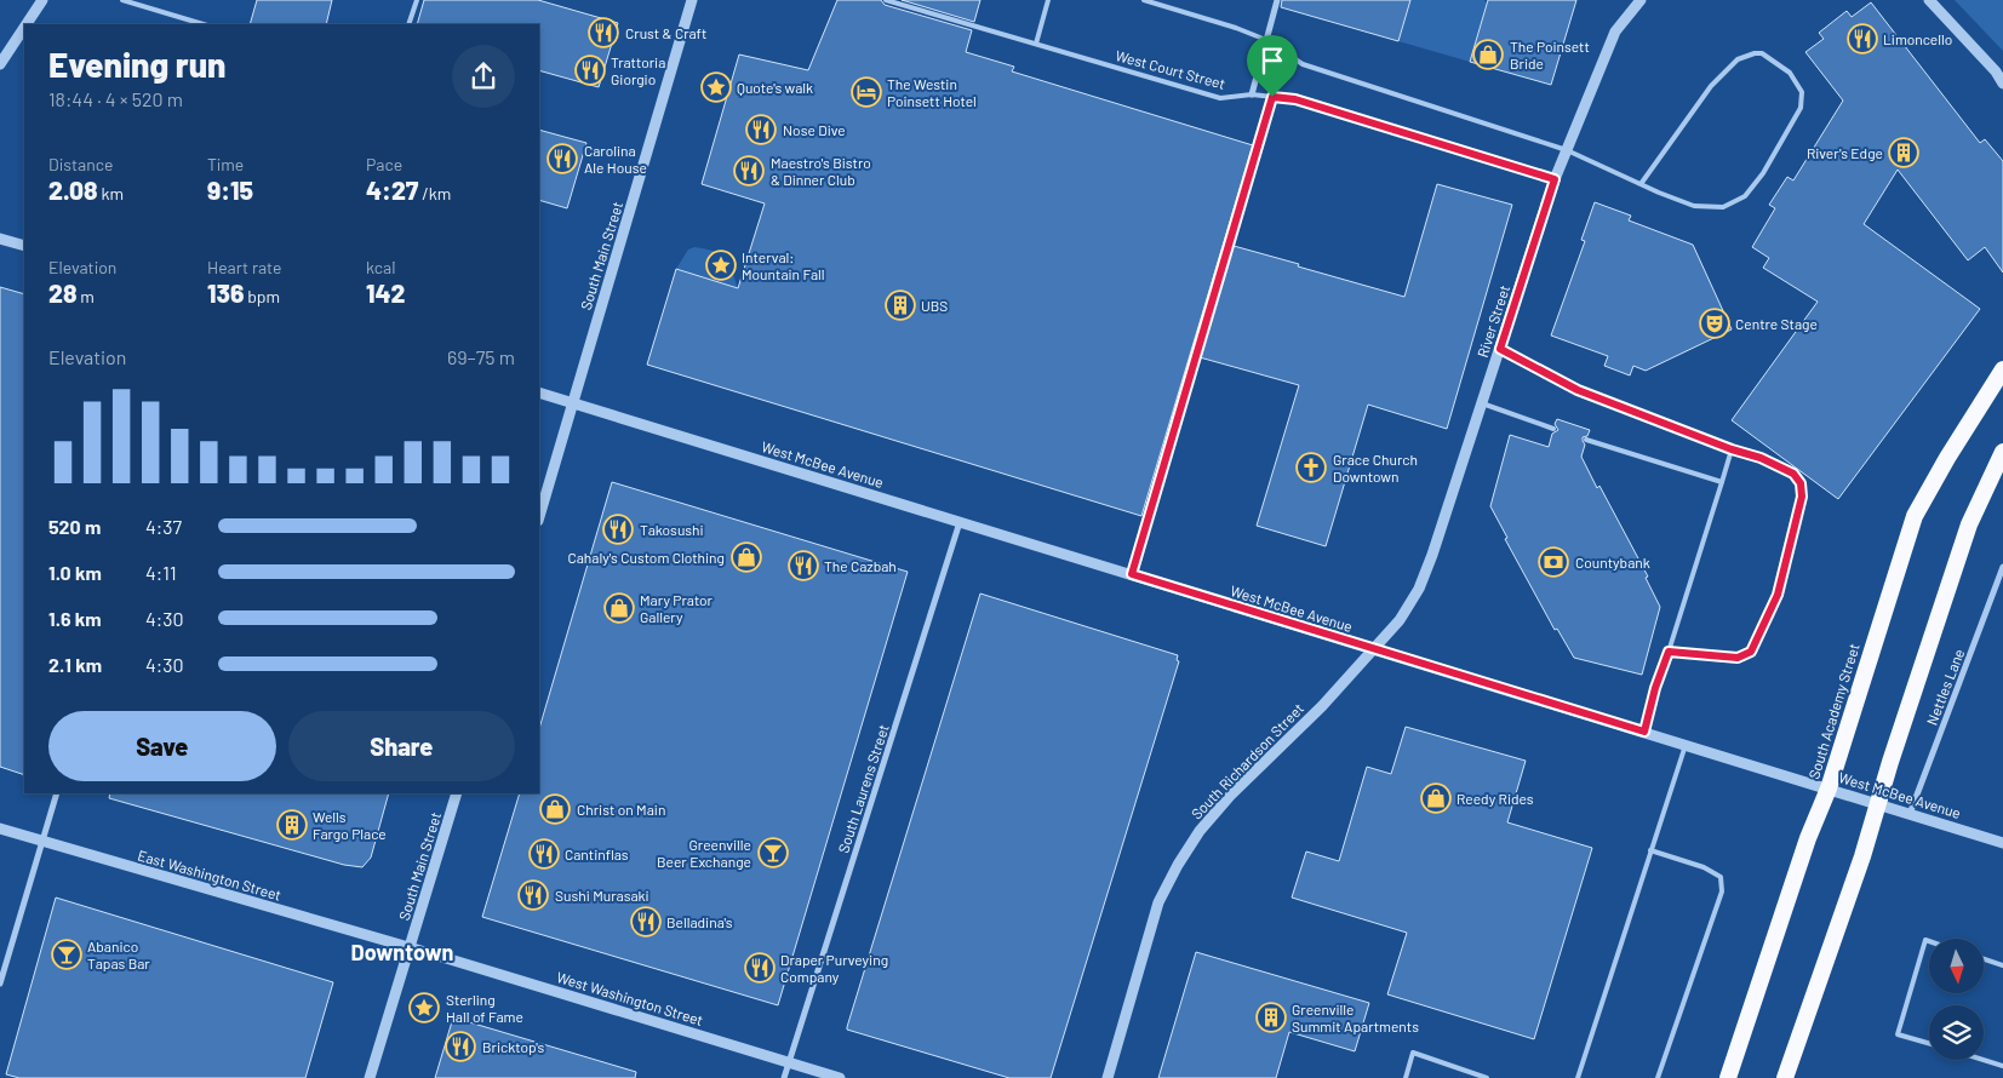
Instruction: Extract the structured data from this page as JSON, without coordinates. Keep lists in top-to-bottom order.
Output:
{
  "streets": {
    "highway": ["South Academy Street"],
    "street": [
      "South Main Street",
      "River Street",
      "West McBee Avenue",
      "Nettles Lane",
      "South Richardson Street",
      "South Laurens Street",
      "East Washington Street",
      "West Washington Street"
    ],
    "lane": ["West Court Street"]
  },
  "crossings": [
    ["West Court Street", "River Street"],
    ["South Main Street", "West McBee Avenue"],
    ["South Main Street", "East Washington Street"],
    ["South Main Street", "West Washington Street"],
    ["River Street", "West McBee Avenue"],
    ["River Street", "South Richardson Street"],
    ["West McBee Avenue", "Nettles Lane"],
    ["West McBee Avenue", "South Academy Street"],
    ["West McBee Avenue", "South Richardson Street"],
    ["West McBee Avenue", "South Laurens Street"],
    ["South Laurens Street", "West Washington Street"],
    ["East Washington Street", "West Washington Street"]
  ],
  "districts": ["Downtown"],
  "places": {
    "restaurant": [
      "Crust & Craft",
      "Limoncello",
      "Trattoria Giorgio",
      "Nose Dive",
      "Carolina Ale House",
      "Maestro's Bistro & Dinner Club",
      "Takosushi",
      "The Cazbah",
      "Cantinflas",
      "Sushi Murasaki",
      "Belladina's",
      "Draper Purveying Company",
      "Bricktop's"
    ],
    "shop": [
      "The Poinsett Bride",
      "Cahaly's Custom Clothing",
      "Mary Prator Gallery",
      "Reedy Rides",
      "Christ on Main"
    ],
    "place": ["Quote's walk", "Interval: Mountain Fall", "Sterling Hall of Fame"],
    "hotel": ["The Westin Poinsett Hotel"],
    "building": [
      "River's Edge",
      "UBS",
      "Wells Fargo Place",
      "Greenville Summit Apartments"
    ],
    "theatre": ["Centre Stage"],
    "church": ["Grace Church Downtown"],
    "bank": ["Countybank"],
    "bar": ["Greenville Beer Exchange", "Abanico Tapas Bar"]
  },
  "north": "bottom",
  "page": {
    "heading": ["Evening run", "18:44 · 4 × 520 m"],
    "stats": [
      ["Distance", "2.08 km"],
      ["Time", "9:15"],
      ["Pace", "4:27 /km"],
      ["Elevation", "28 m"],
      ["Heart rate", "136 bpm"],
      ["kcal", "142"]
    ],
    "chart": ["Elevation", "69–75 m"],
    "list": [
      {
        "name": "520 m",
        "note": "4:37"
      },
      {
        "name": "1.0 km",
        "note": "4:11"
      },
      {
        "name": "1.6 km",
        "note": "4:30"
      },
      {
        "name": "2.1 km",
        "note": "4:30"
      }
    ],
    "buttons": ["Save", "Share"]
  }
}
